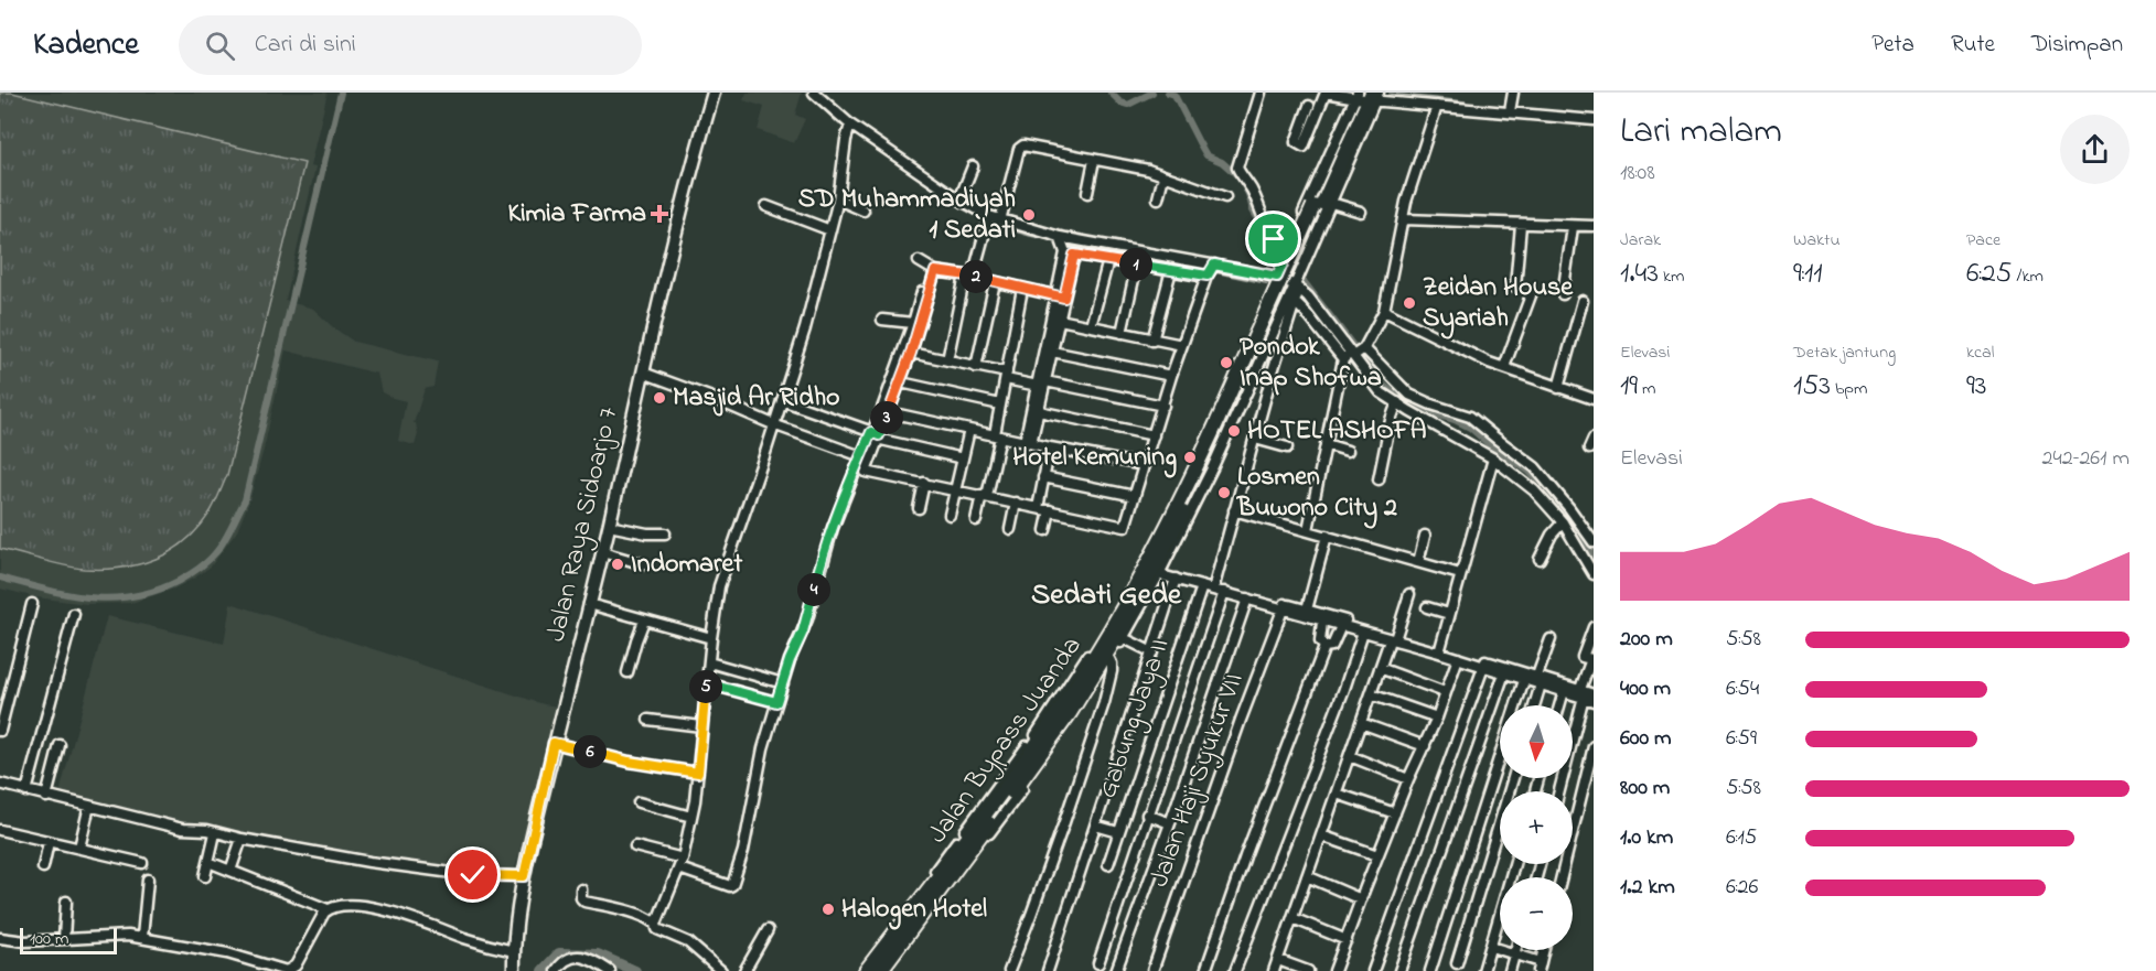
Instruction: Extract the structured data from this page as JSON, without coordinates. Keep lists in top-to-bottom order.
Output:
{
  "streets": {
    "highway": ["Jalan Bypass Juanda"],
    "main road": ["Jalan Raya Sidoarjo 7"],
    "street": ["Gabung Jaya II", "Jalan Haji Syukur VII"]
  },
  "districts": ["Sedati Gede"],
  "places": {
    "health": ["Kimia Farma"],
    "other": [
      "SD Muhammadiyah 1 Sedati",
      "Zeidan House Syariah",
      "Pondok Inap Shofwa",
      "Masjid Ar Ridho",
      "HOTEL ASHOFA",
      "Hotel Kemuning",
      "Losmen Buwono City 2",
      "Indomaret",
      "Halogen Hotel"
    ]
  },
  "scale_bar": "100 m",
  "north": "bottom",
  "page": {
    "header": "Kadence",
    "search": "Cari di sini",
    "nav": ["Peta", "Rute", "Disimpan"],
    "heading": ["Lari malam", "18:08"],
    "stats": [
      ["Jarak", "1.43 km"],
      ["Waktu", "9:11"],
      ["Pace", "6:25 /km"],
      ["Elevasi", "19 m"],
      ["Detak jantung", "153 bpm"],
      ["kcal", "93"]
    ],
    "pins": [
      "1",
      "2",
      "3",
      "4",
      "5",
      "6"
    ],
    "chart": ["Elevasi", "242–261 m"],
    "list": [
      {
        "name": "200 m",
        "note": "5:58"
      },
      {
        "name": "400 m",
        "note": "6:54"
      },
      {
        "name": "600 m",
        "note": "6:59"
      },
      {
        "name": "800 m",
        "note": "5:58"
      },
      {
        "name": "1.0 km",
        "note": "6:15"
      },
      {
        "name": "1.2 km",
        "note": "6:26"
      }
    ],
    "map_buttons": ["+", "−"],
    "scale": "100 m"
  }
}
